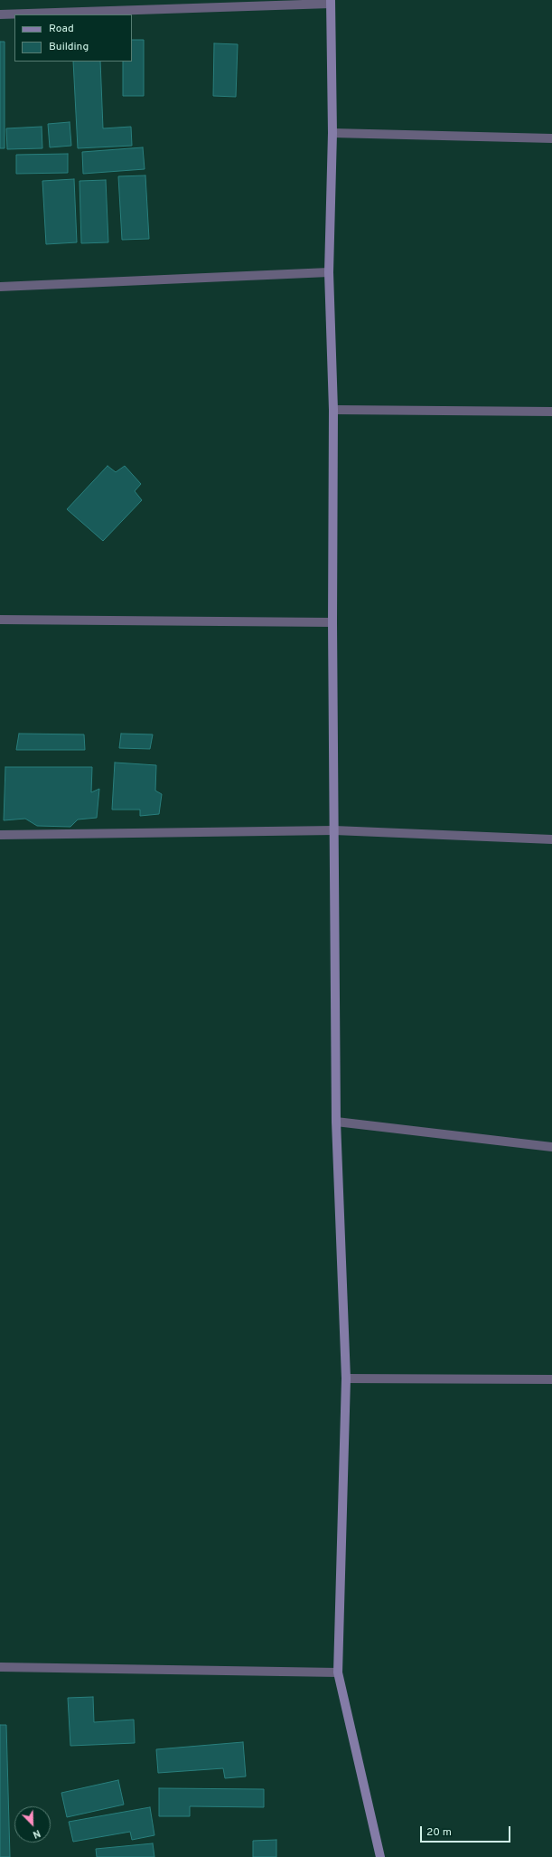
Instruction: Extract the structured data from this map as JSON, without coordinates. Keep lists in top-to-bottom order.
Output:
{
  "legend": ["Road", "Building"],
  "scale_bar": "20 m",
  "north": "bottom right"
}
